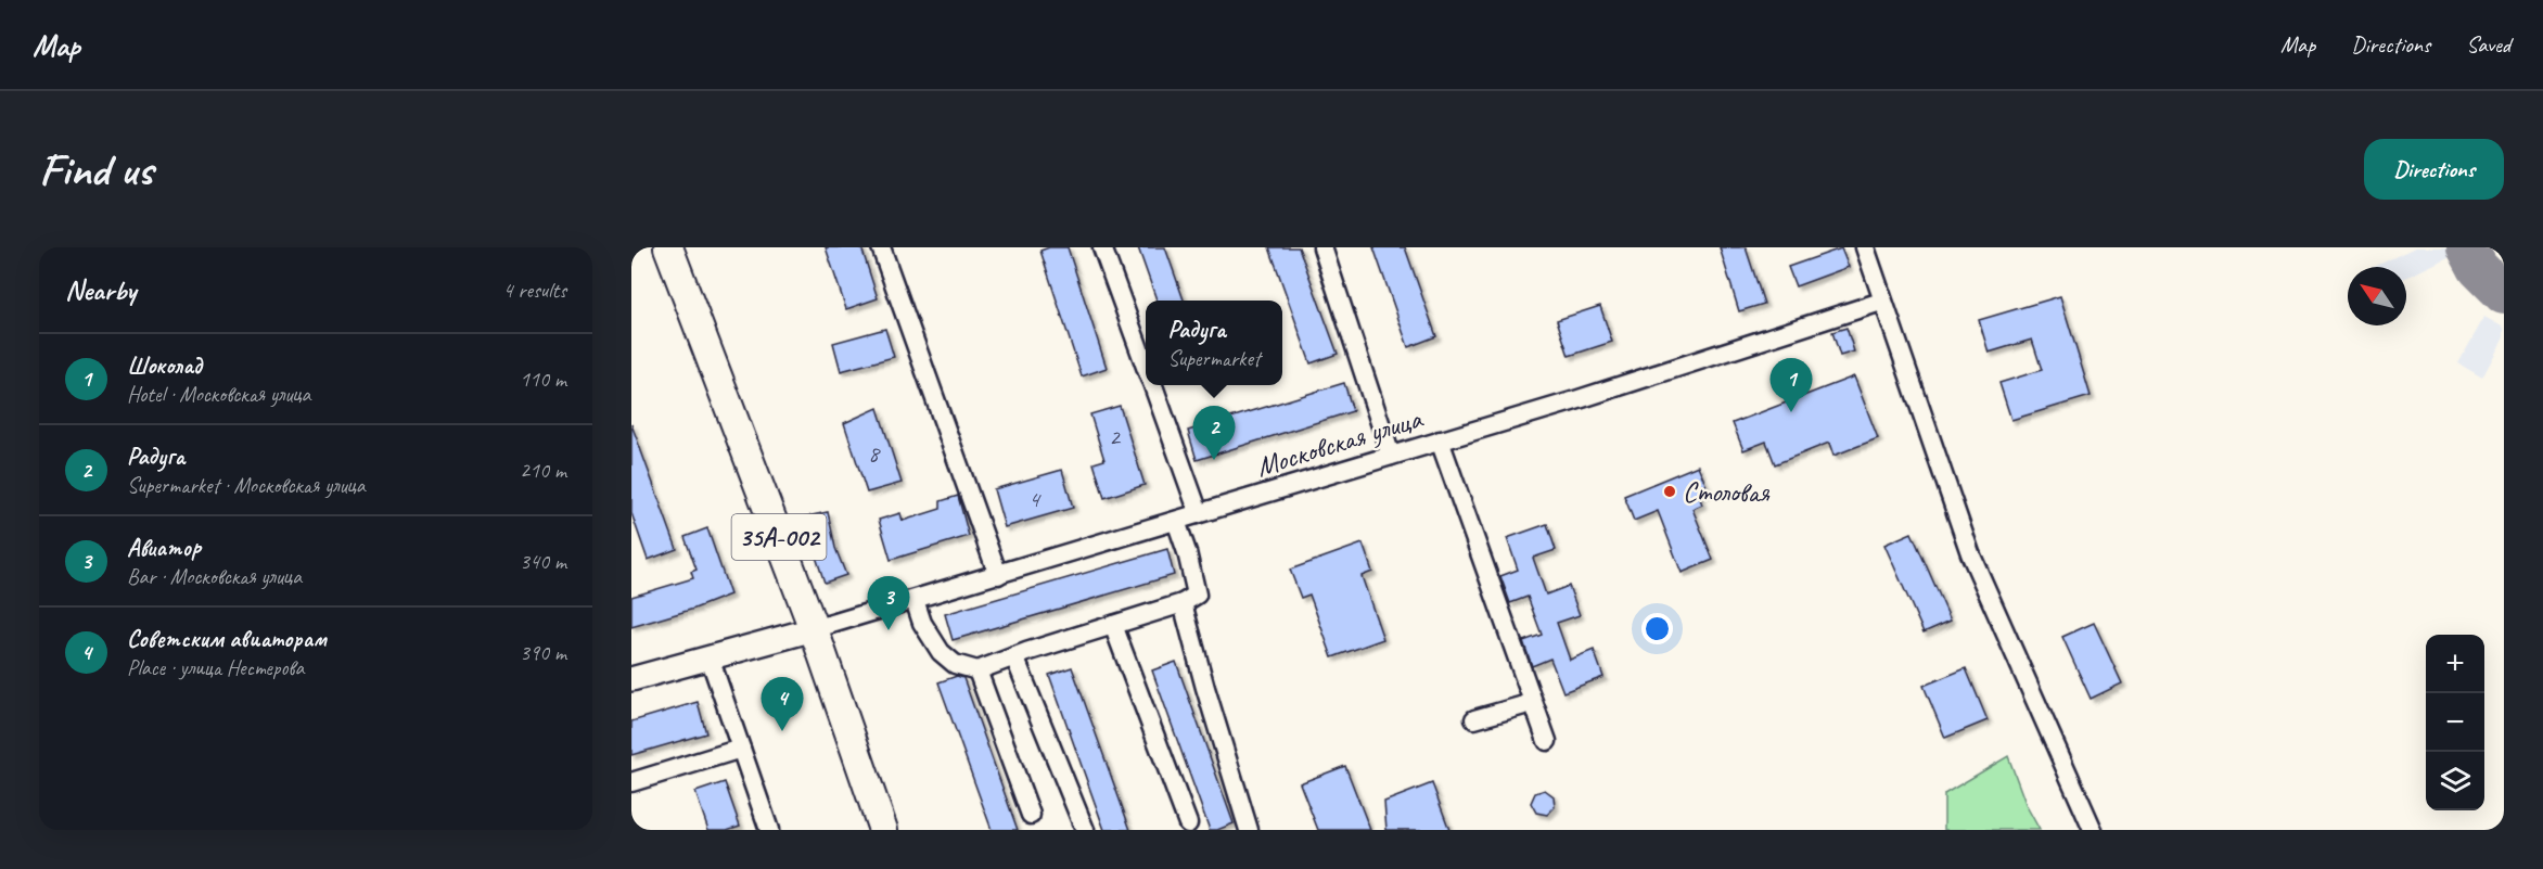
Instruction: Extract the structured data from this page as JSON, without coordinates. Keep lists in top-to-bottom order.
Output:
{
  "streets": {
    "highway": ["35А-002"],
    "street": ["Московская улица"]
  },
  "crossings": [
    ["Московская улица", "35А-002"]
  ],
  "places": ["Столовая"],
  "house_numbers": ["2", "8", "4"],
  "north": "top left",
  "page": {
    "header": "Map",
    "nav": ["Map", "Directions", "Saved"],
    "buttons": "Directions",
    "title": "Find us",
    "heading": ["Nearby", "4 results"],
    "popup": ["Радуга", "Supermarket"],
    "list": [
      {
        "mark": "1",
        "name": "Шоколад",
        "note": "Hotel · Московская улица",
        "value": "110 m"
      },
      {
        "mark": "2",
        "name": "Радуга",
        "note": "Supermarket · Московская улица",
        "value": "210 m"
      },
      {
        "mark": "3",
        "name": "Авиатор",
        "note": "Bar · Московская улица",
        "value": "340 m"
      },
      {
        "mark": "4",
        "name": "Советским авиаторам",
        "note": "Place · улица Нестерова",
        "value": "390 m"
      }
    ],
    "pins": [
      "1",
      "2",
      "3",
      "4"
    ],
    "map_buttons": ["+", "−"]
  }
}
